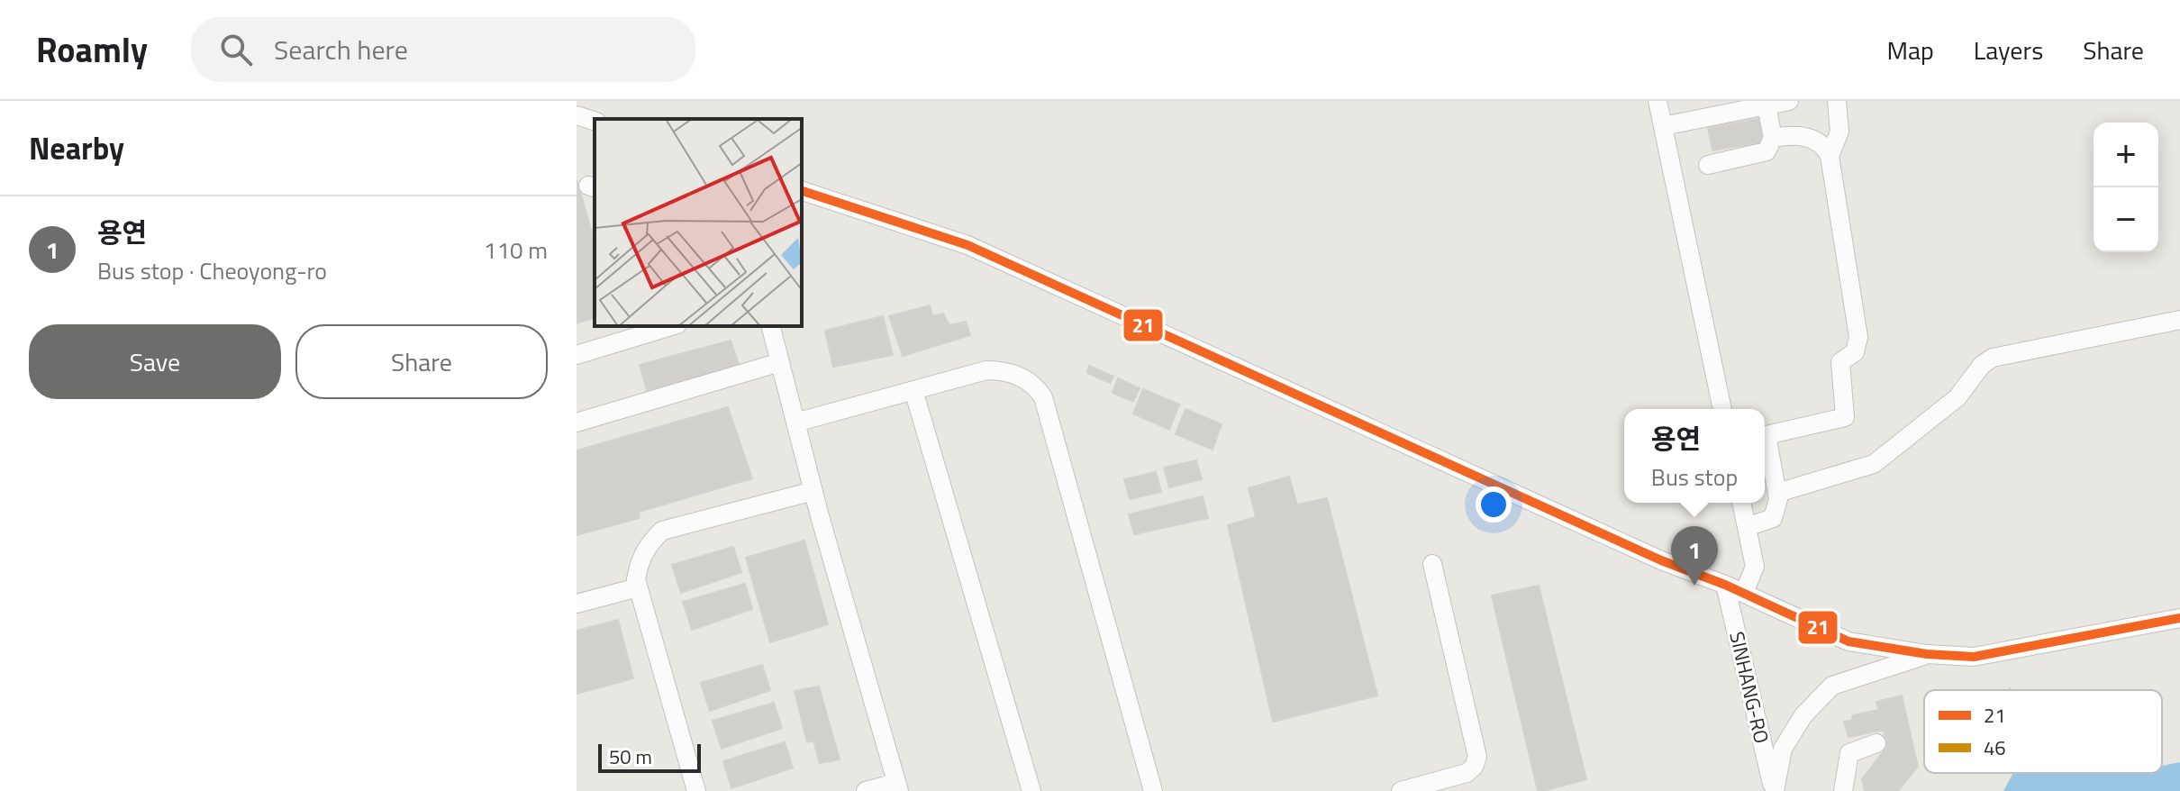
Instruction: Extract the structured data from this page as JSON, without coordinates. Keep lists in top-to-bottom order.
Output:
{
  "streets": {
    "street": ["SINHANG-RO"]
  },
  "lines": ["transit line 21"],
  "legend": ["21", "46"],
  "scale_bar": "50 m",
  "page": {
    "header": "Roamly",
    "search": "Search here",
    "nav": ["Map", "Layers", "Share"],
    "heading": "Nearby",
    "map_buttons": ["+", "−"],
    "list": [
      {
        "mark": "1",
        "name": "용연",
        "note": "Bus stop · Cheoyong-ro",
        "value": "110 m"
      }
    ],
    "buttons": ["Save", "Share"],
    "popup": ["용연", "Bus stop"],
    "pins": "1",
    "scale": "50 m"
  }
}
